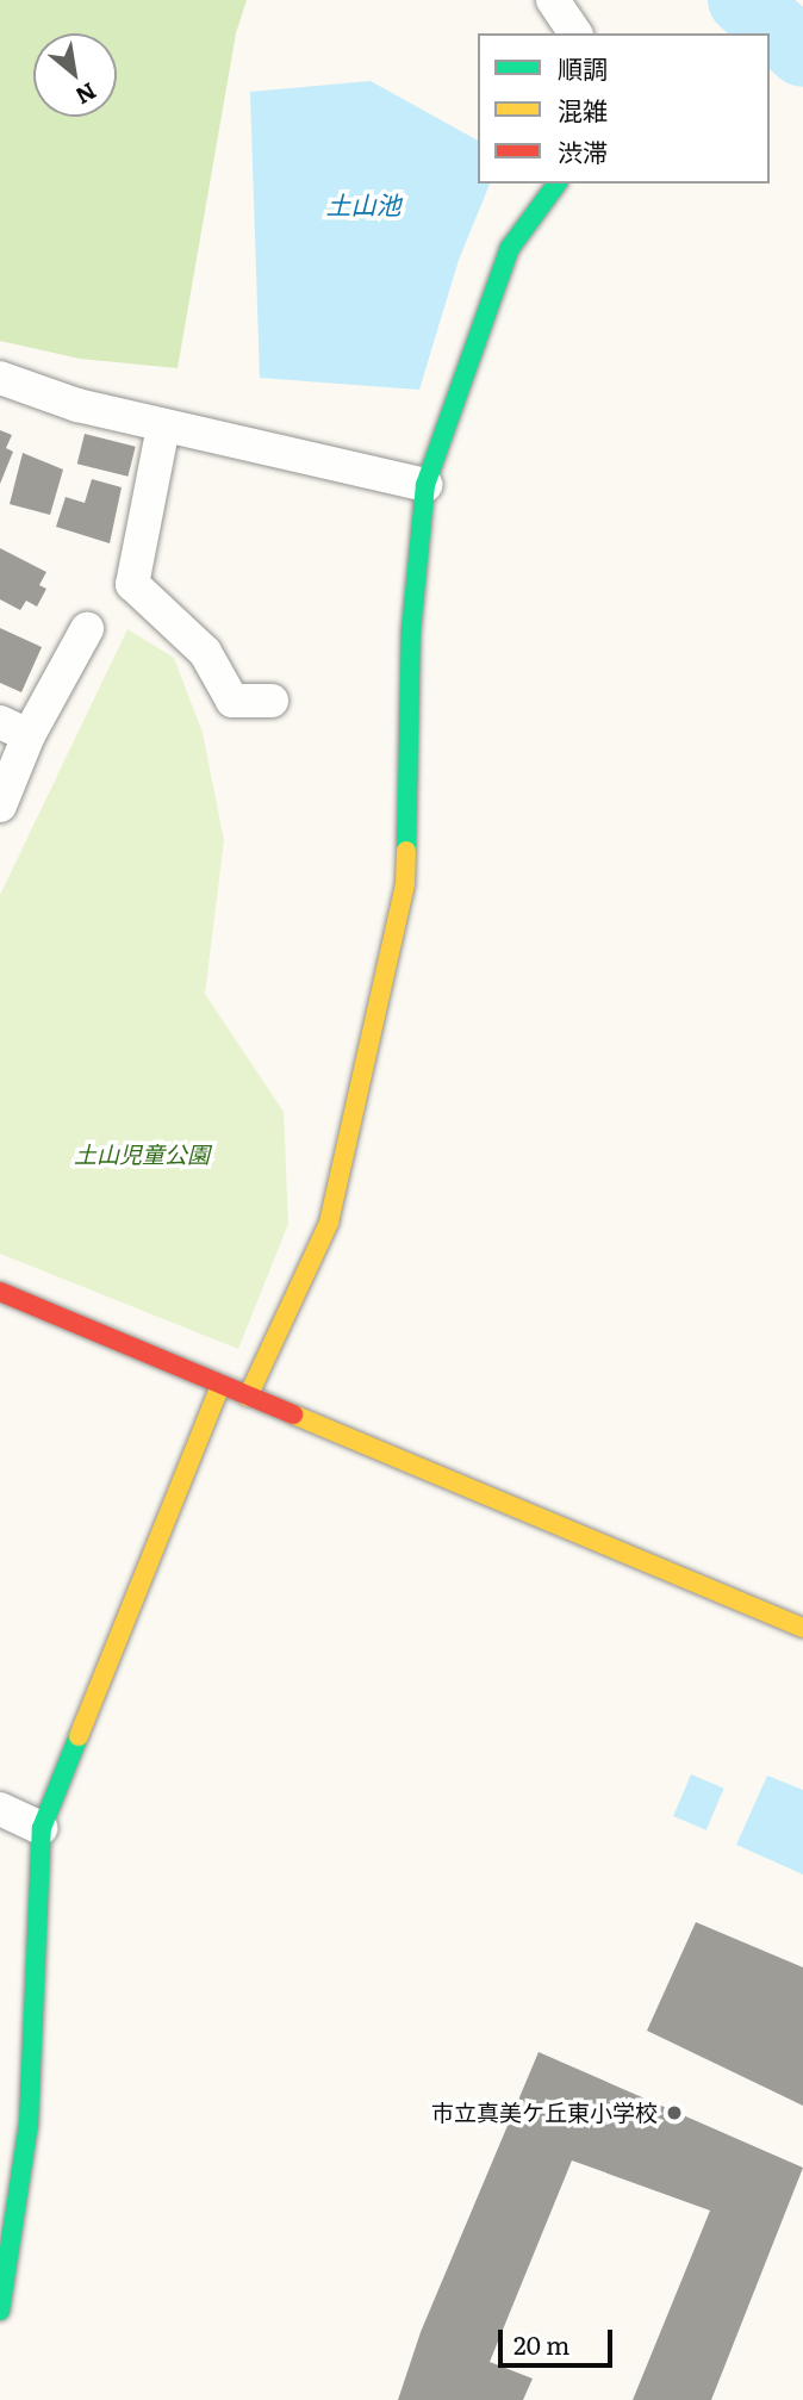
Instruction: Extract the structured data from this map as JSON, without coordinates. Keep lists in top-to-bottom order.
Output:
{
  "water": ["土山池"],
  "parks": ["土山児童公園"],
  "places": ["市立真美ケ丘東小学校"],
  "legend": ["順調", "混雑", "渋滞"],
  "scale_bar": "20 m",
  "north": "bottom right"
}
